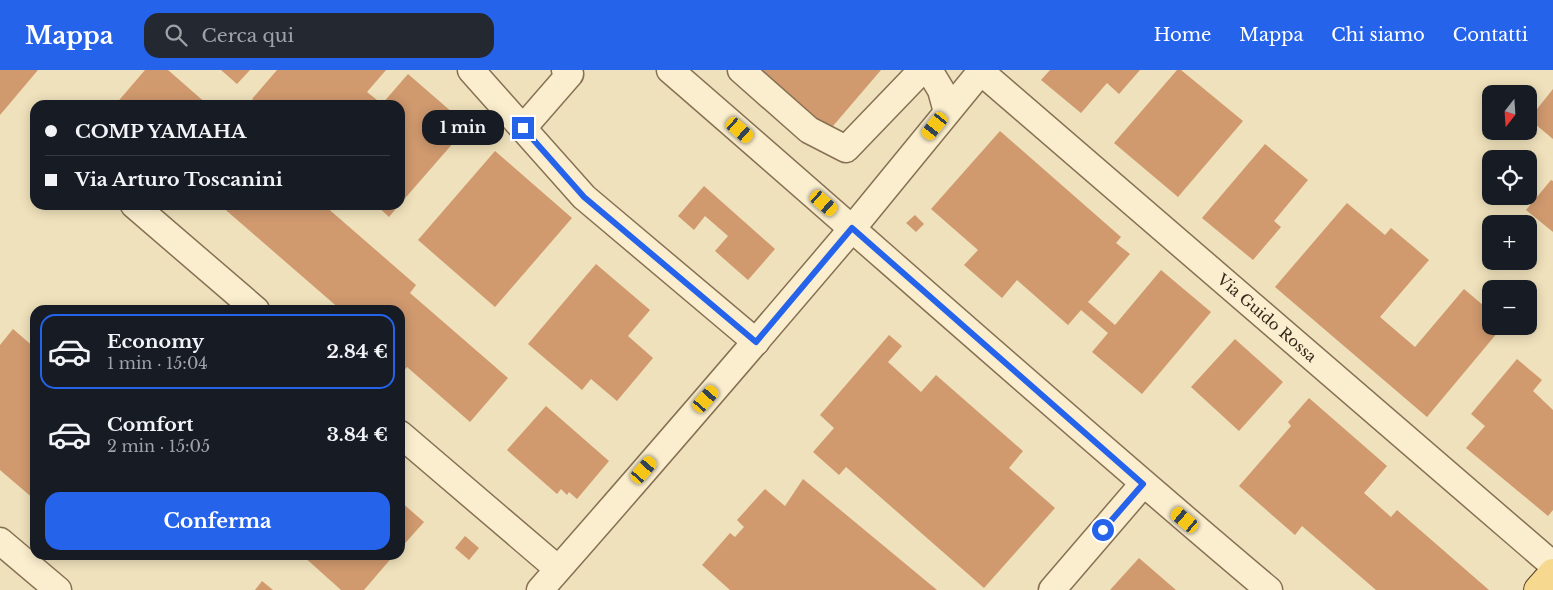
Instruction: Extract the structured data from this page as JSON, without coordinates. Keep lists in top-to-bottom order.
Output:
{
  "streets": {
    "street": ["Via Guido Rossa"]
  },
  "north": "bottom",
  "page": {
    "header": "Mappa",
    "search": "Cerca qui",
    "nav": [
      "Home",
      "Mappa",
      "Chi siamo",
      "Contatti"
    ],
    "map_buttons": ["+", "−"],
    "banner": ["COMP YAMAHA", "Via Arturo Toscanini"],
    "bubble": "1 min",
    "list": [
      {
        "name": "Economy",
        "note": "1 min · 15:04",
        "value": "2.84 €"
      },
      {
        "name": "Comfort",
        "note": "2 min · 15:05",
        "value": "3.84 €"
      }
    ],
    "buttons": "Conferma"
  }
}
